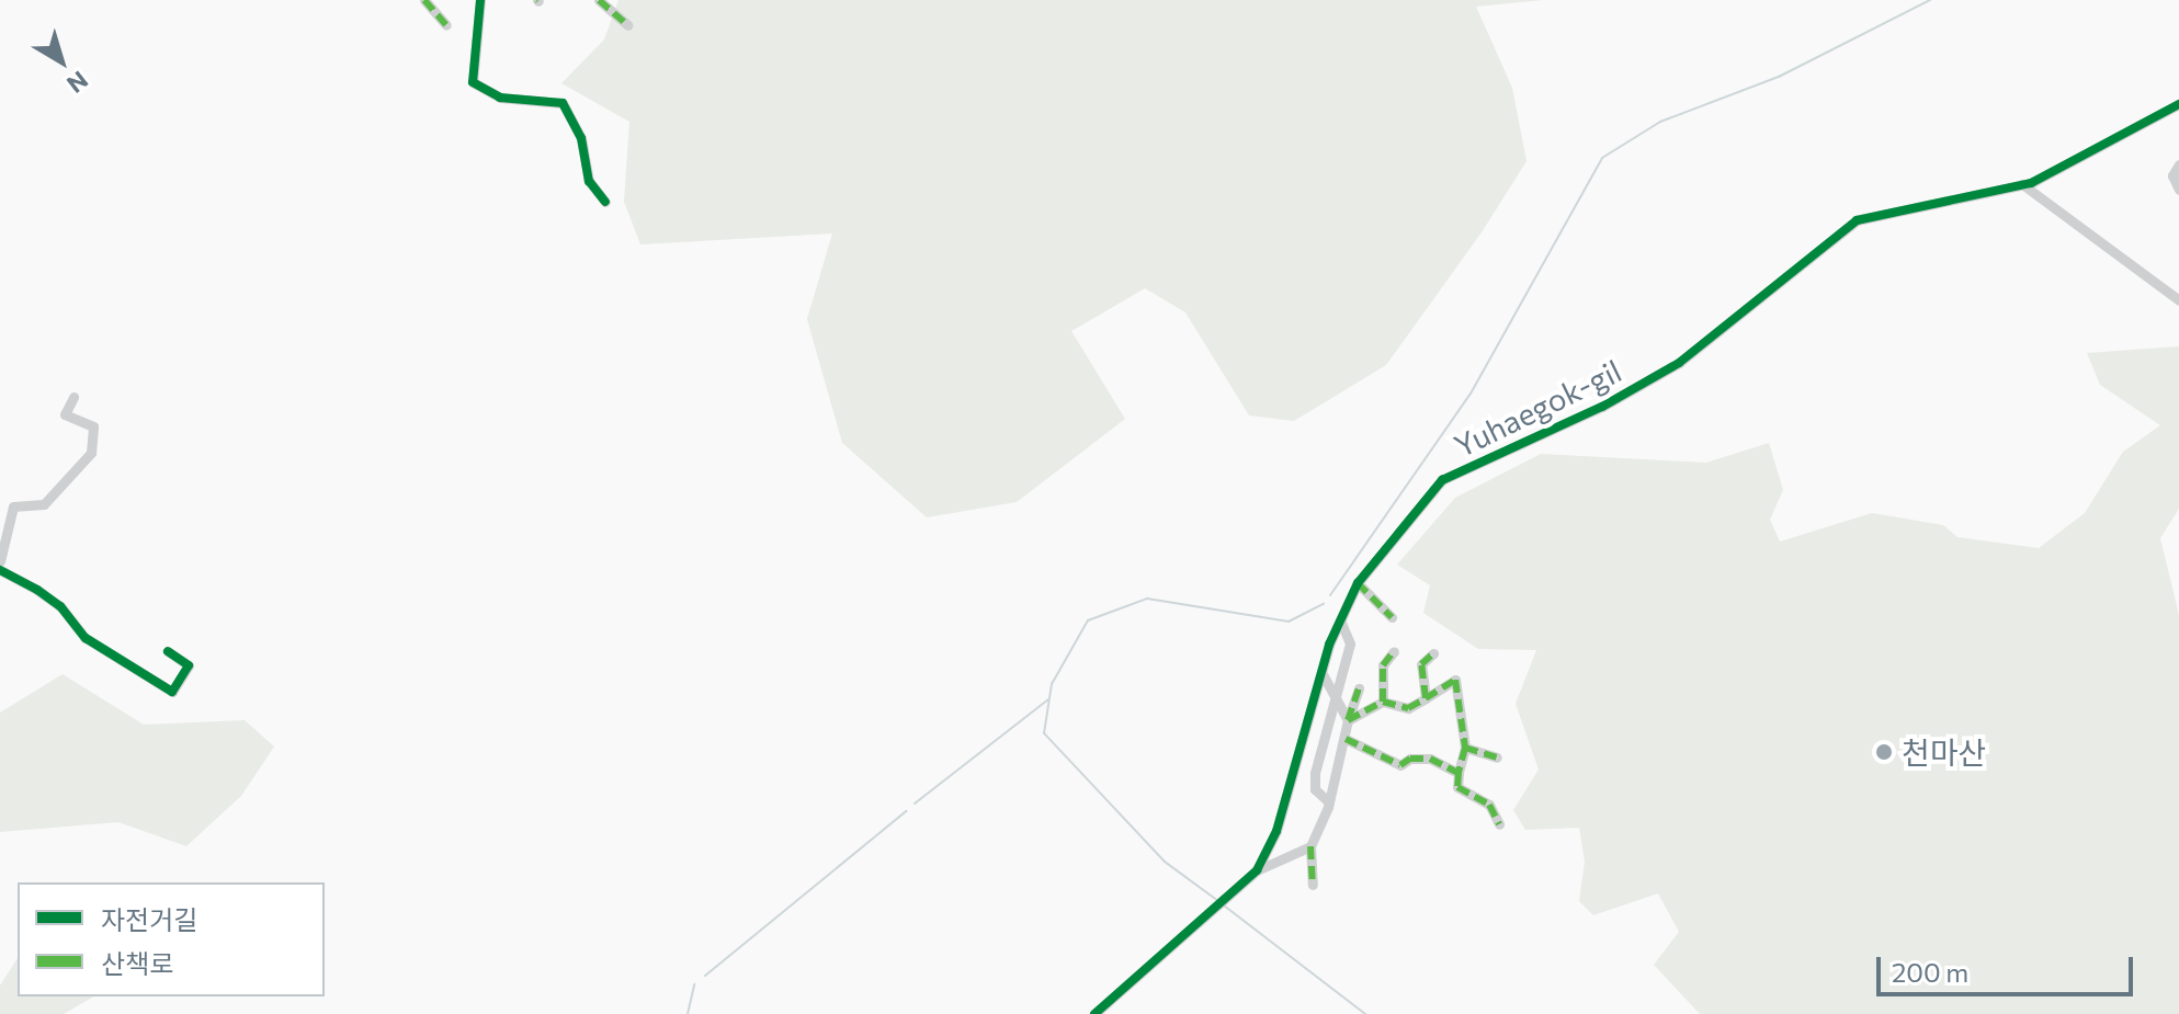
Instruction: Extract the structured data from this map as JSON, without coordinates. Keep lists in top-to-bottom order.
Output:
{
  "streets": {
    "street": ["Yuhaegok-gil"]
  },
  "places": ["천마산"],
  "legend": ["자전거길", "산책로"],
  "scale_bar": "200 m",
  "north": "bottom right"
}
